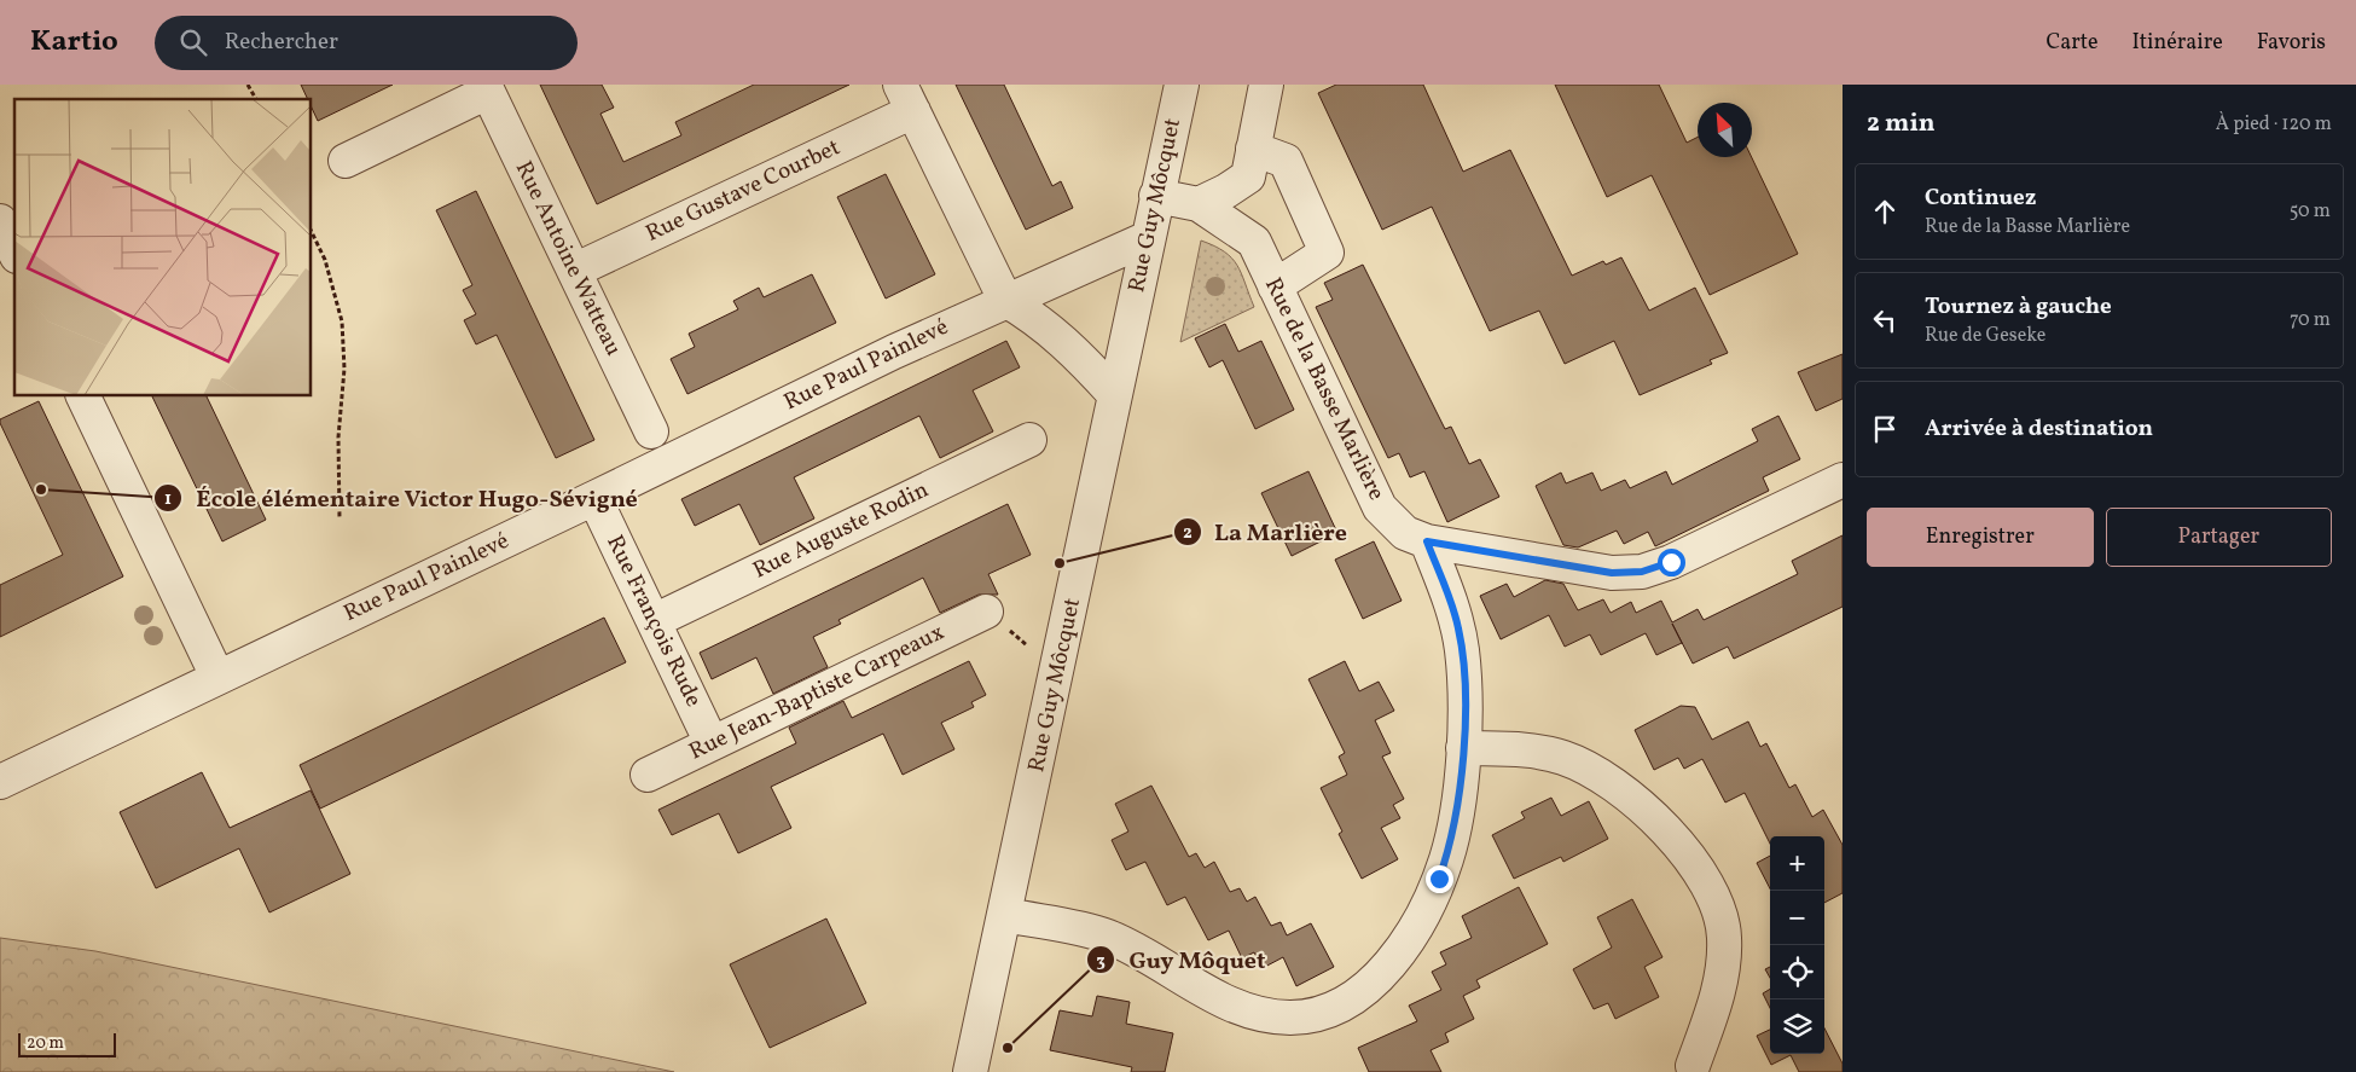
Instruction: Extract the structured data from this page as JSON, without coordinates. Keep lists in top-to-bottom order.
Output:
{
  "streets": {
    "street": [
      "Rue Gustave Courbet",
      "Rue Guy Môcquet",
      "Rue Antoine Watteau",
      "Rue Paul Painlevé",
      "Rue de la Basse Marlière",
      "Rue Auguste Rodin",
      "Rue François Rude",
      "Rue Jean-Baptiste Carpeaux"
    ]
  },
  "crossings": [
    ["Rue Gustave Courbet", "Rue Antoine Watteau"],
    ["Rue Guy Môcquet", "Rue Paul Painlevé"],
    ["Rue Guy Môcquet", "Rue de la Basse Marlière"],
    ["Rue Paul Painlevé", "Rue François Rude"],
    ["Rue Auguste Rodin", "Rue François Rude"],
    ["Rue François Rude", "Rue Jean-Baptiste Carpeaux"]
  ],
  "places": ["École élémentaire Victor Hugo-Sévigné", "La Marlière", "Guy Môquet"],
  "scale_bar": "20 m",
  "north": "top left",
  "page": {
    "header": "Kartio",
    "search": "Rechercher",
    "nav": ["Carte", "Itinéraire", "Favoris"],
    "heading": ["2 min", "À pied · 120 m"],
    "list": [
      ["Continuez", "Rue de la Basse Marlière", "50 m"],
      ["Tournez à gauche", "Rue de Geseke", "70 m"],
      "Arrivée à destination"
    ],
    "buttons": ["Enregistrer", "Partager"],
    "map_buttons": ["+", "−"],
    "scale": "20 m"
  }
}
